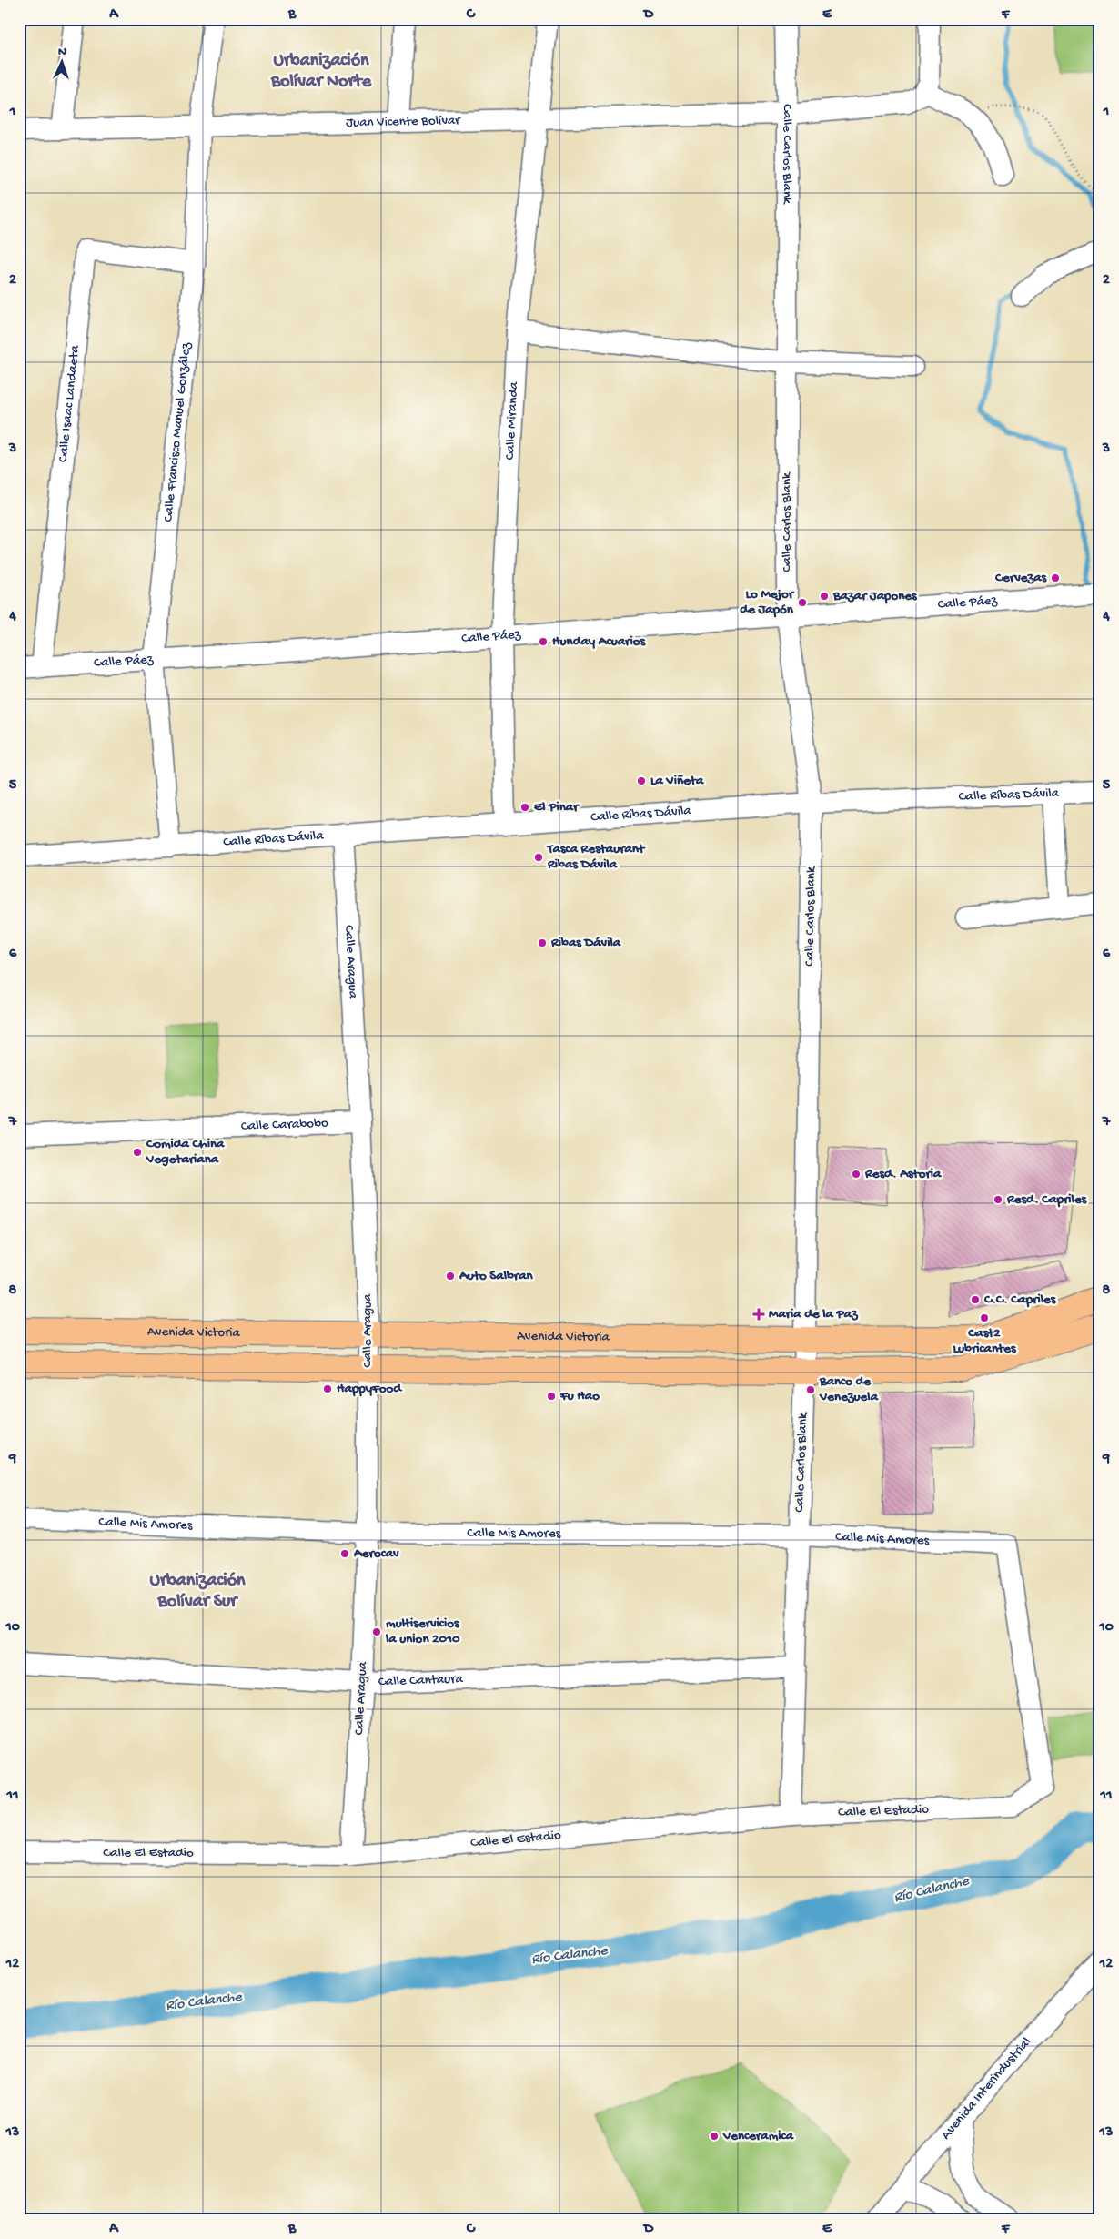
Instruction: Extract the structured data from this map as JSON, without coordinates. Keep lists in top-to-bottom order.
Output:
{
  "streets": {
    "main road": ["Avenida Victoria"],
    "street": [
      "Juan Vicente Bolívar",
      "Calle Carlos Blank",
      "Calle Isaac Landaeta",
      "Calle Miranda",
      "Calle Francisco Manuel González",
      "Calle Páez",
      "Calle Ríbas Dávila",
      "Calle Aragua",
      "Calle Carabobo",
      "Calle Mis Amores",
      "Calle Cantaura",
      "Calle El Estadio",
      "Avenida Interindustrial"
    ]
  },
  "crossings": [
    ["Juan Vicente Bolívar", "Calle Carlos Blank"],
    ["Juan Vicente Bolívar", "Calle Miranda"],
    ["Juan Vicente Bolívar", "Calle Francisco Manuel González"],
    ["Calle Carlos Blank", "Calle Páez"],
    ["Calle Carlos Blank", "Calle Ríbas Dávila"],
    ["Calle Carlos Blank", "Avenida Victoria"],
    ["Calle Carlos Blank", "Calle Mis Amores"],
    ["Calle Carlos Blank", "Calle Cantaura"],
    ["Calle Carlos Blank", "Calle El Estadio"],
    ["Calle Isaac Landaeta", "Calle Francisco Manuel González"],
    ["Calle Isaac Landaeta", "Calle Páez"],
    ["Calle Miranda", "Calle Páez"],
    ["Calle Miranda", "Calle Ríbas Dávila"],
    ["Calle Francisco Manuel González", "Calle Páez"],
    ["Calle Francisco Manuel González", "Calle Ríbas Dávila"],
    ["Calle Ríbas Dávila", "Calle Aragua"],
    ["Calle Aragua", "Calle Carabobo"],
    ["Calle Aragua", "Avenida Victoria"],
    ["Calle Aragua", "Calle Mis Amores"],
    ["Calle Aragua", "Calle Cantaura"],
    ["Calle Aragua", "Calle El Estadio"],
    ["Calle Mis Amores", "Calle El Estadio"]
  ],
  "districts": ["Urbanización Bolívar Norte", "Urbanización Bolívar Sur"],
  "water": ["Río Calanche"],
  "places": {
    "other": [
      "Cervezas",
      "Bazar Japones",
      "Lo Mejor de Japón",
      "Hunday Acuarios",
      "La Viñeta",
      "El Pinar",
      "Tasca Restaurant Ribas Dávila",
      "Ribas Dávila",
      "Comida China Vegetariana",
      "Resd. Astoria",
      "Resd. Capriles",
      "Auto Salbran",
      "C.C. Capriles",
      "Cast2 Lubricantes",
      "HappyFood",
      "Banco de Venezuela",
      "Fu Hao",
      "Aerocav",
      "multiservicios la union 2010",
      "Venceramica"
    ],
    "health": ["Maria de la Paz"]
  },
  "north": "top",
  "grid": {
    "columns": [
      "A",
      "B",
      "C",
      "D",
      "E",
      "F"
    ],
    "rows": [
      "1",
      "2",
      "3",
      "4",
      "5",
      "6",
      "7",
      "8",
      "9",
      "10",
      "11",
      "12",
      "13"
    ]
  }
}
